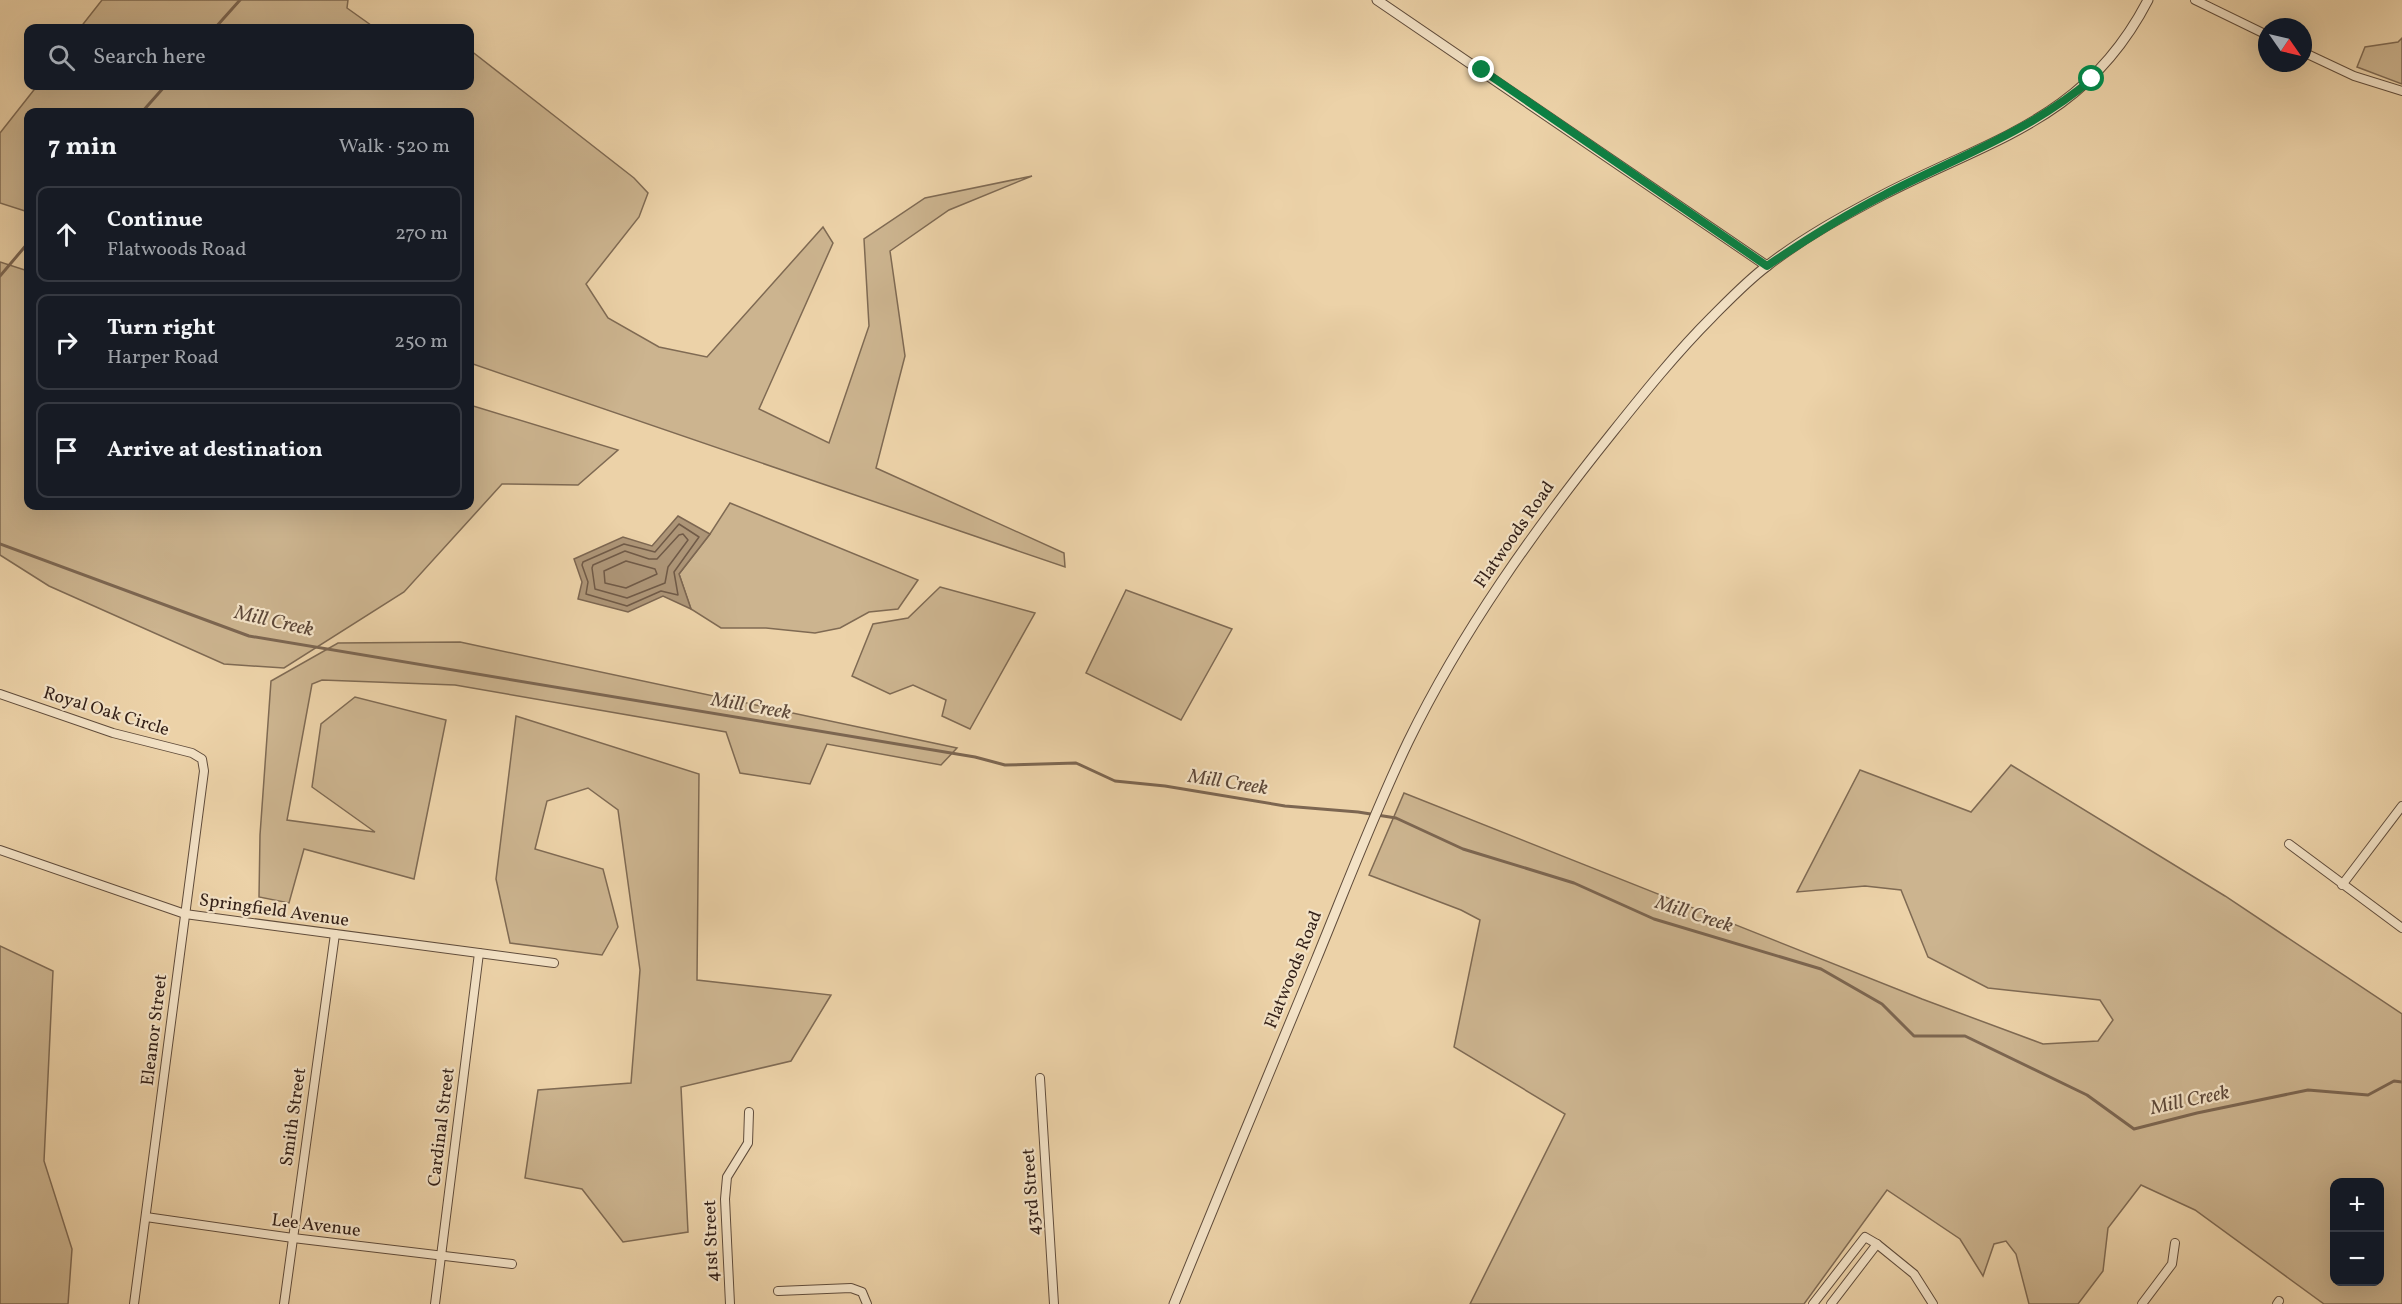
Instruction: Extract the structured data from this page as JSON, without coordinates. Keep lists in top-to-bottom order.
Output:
{
  "streets": {
    "street": [
      "Flatwoods Road",
      "Royal Oak Circle",
      "Springfield Avenue",
      "Eleanor Street",
      "Smith Street",
      "Cardinal Street",
      "43rd Street",
      "Lee Avenue",
      "41st Street"
    ]
  },
  "crossings": [
    ["Royal Oak Circle", "Eleanor Street"],
    ["Springfield Avenue", "Eleanor Street"],
    ["Springfield Avenue", "Smith Street"],
    ["Springfield Avenue", "Cardinal Street"],
    ["Eleanor Street", "Lee Avenue"],
    ["Smith Street", "Lee Avenue"],
    ["Cardinal Street", "Lee Avenue"]
  ],
  "water": ["Mill Creek"],
  "north": "bottom right",
  "page": {
    "search": "Search here",
    "heading": ["7 min", "Walk · 520 m"],
    "list": [
      ["Continue", "Flatwoods Road", "270 m"],
      ["Turn right", "Harper Road", "250 m"],
      "Arrive at destination"
    ],
    "map_buttons": ["+", "−"]
  }
}
